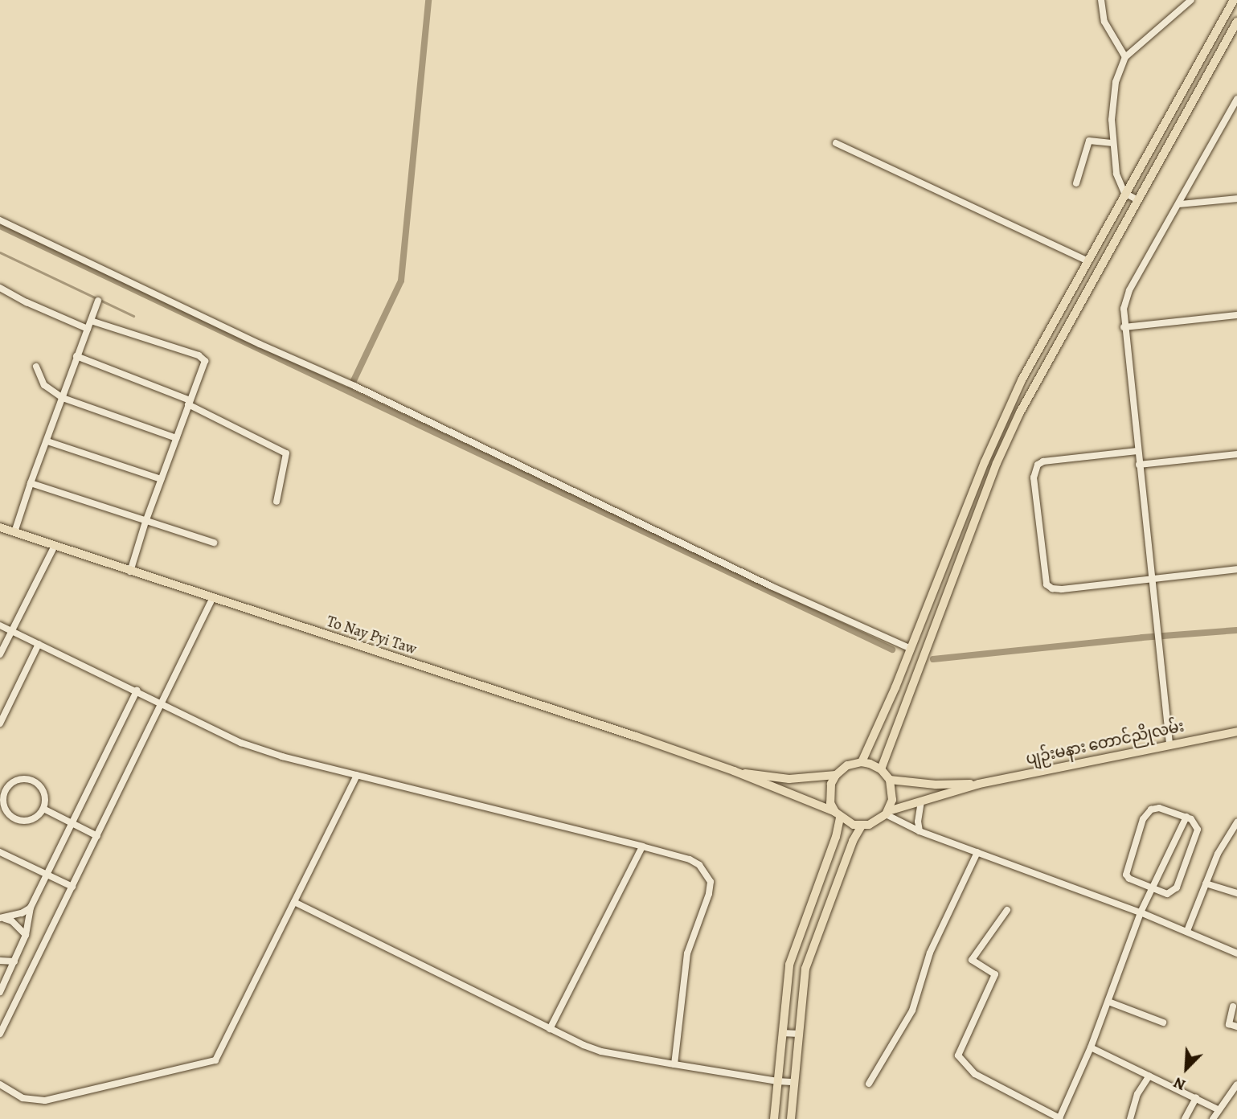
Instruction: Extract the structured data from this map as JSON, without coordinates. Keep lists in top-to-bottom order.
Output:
{
  "streets": {
    "main road": ["To Nay Pyi Taw", "ပျဉ်းမနား တောင်ညိုလမ်း"]
  },
  "north": "bottom left"
}
